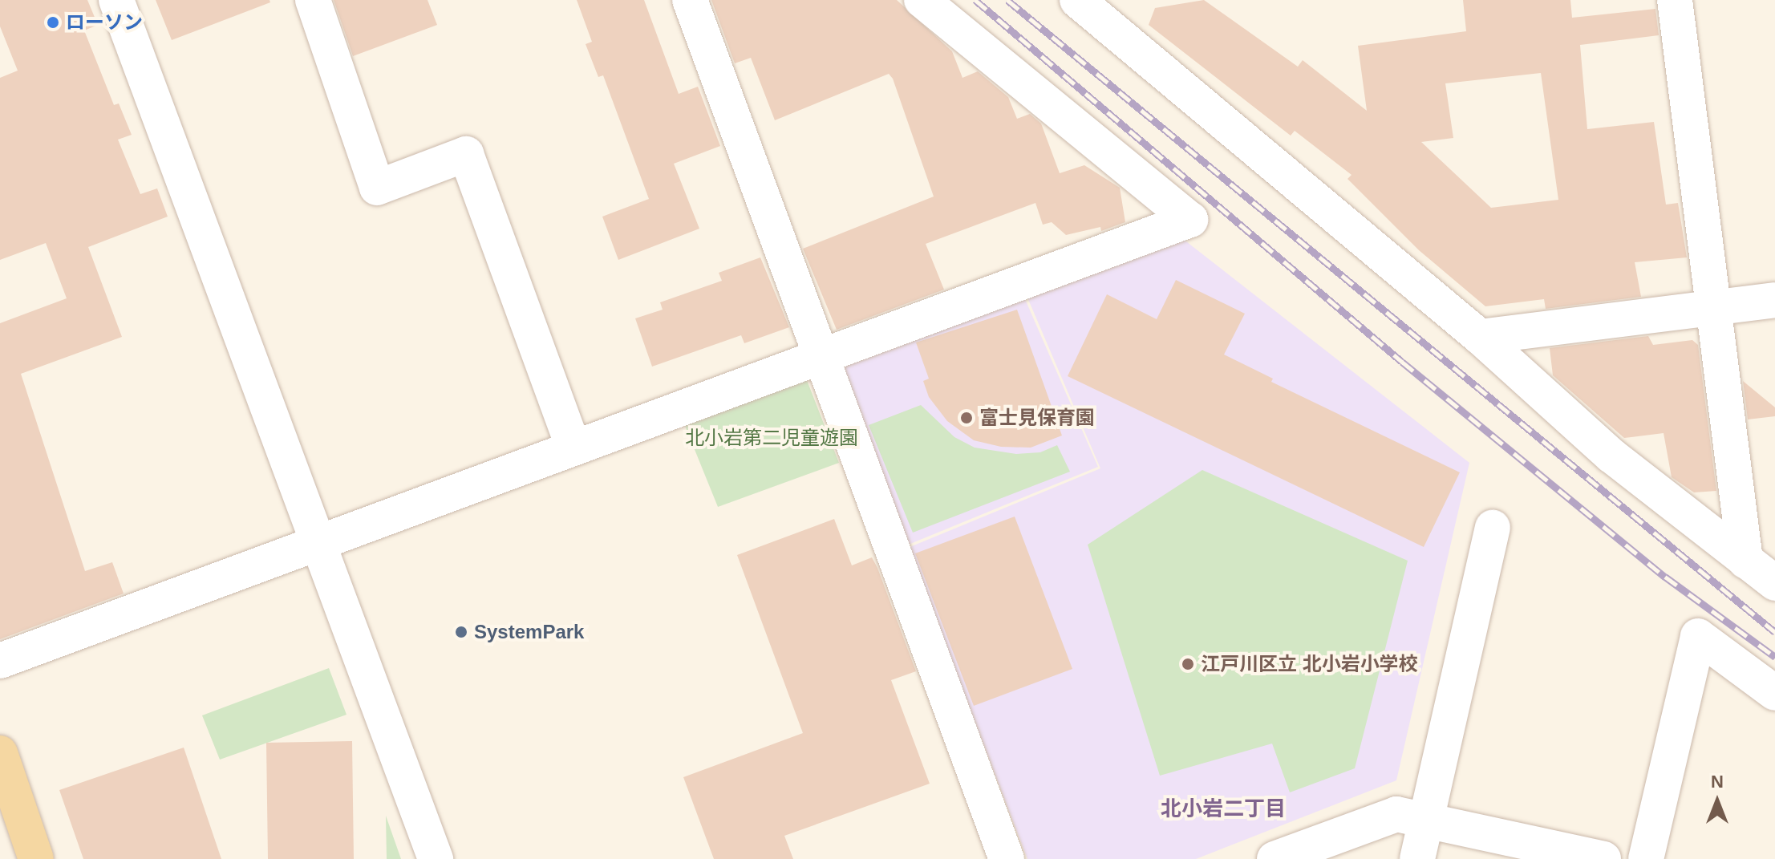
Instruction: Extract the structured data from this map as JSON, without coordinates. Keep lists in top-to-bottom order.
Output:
{
  "districts": ["北小岩二丁目"],
  "parks": ["北小岩第二児童遊園"],
  "places": [
    "ローソン",
    "富士見保育園",
    "SystemPark",
    "江戸川区立 北小岩小学校"
  ],
  "north": "top"
}
